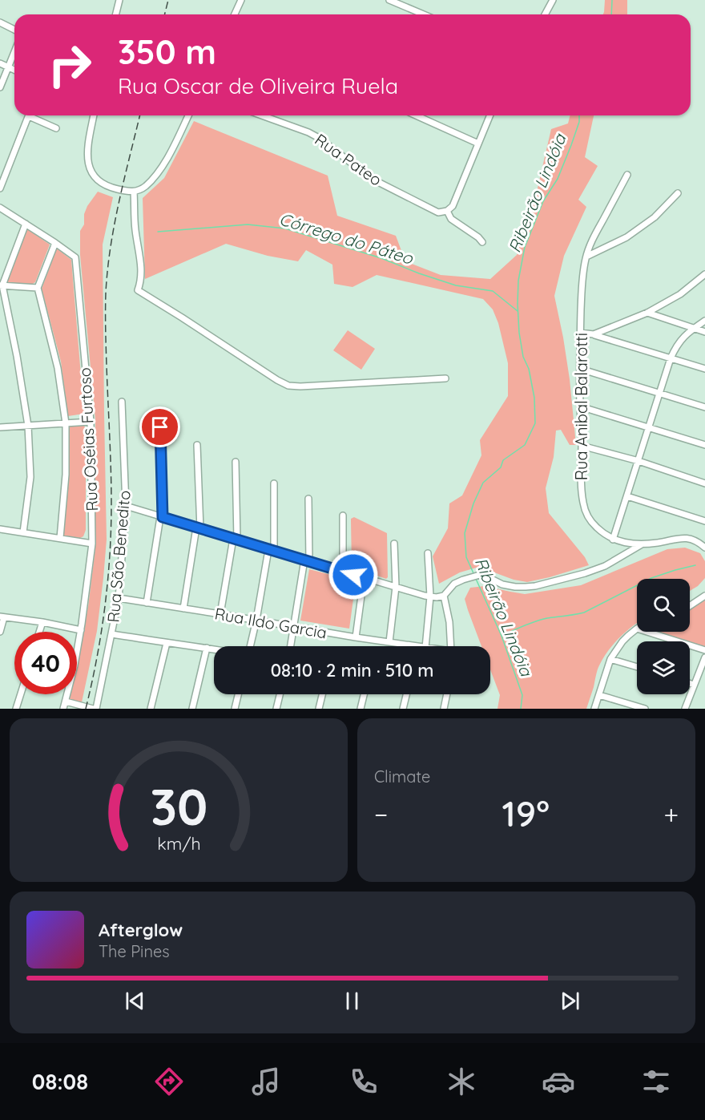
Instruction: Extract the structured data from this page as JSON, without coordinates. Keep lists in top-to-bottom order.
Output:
{
  "streets": {
    "street": [
      "Rua Pateo",
      "Rua Anibal Balarotti",
      "Rua Oséias Furtoso",
      "Rua São Benedito",
      "Rua Ildo Garcia"
    ]
  },
  "crossings": [
    ["Rua São Benedito", "Rua Ildo Garcia"]
  ],
  "water": ["Ribeirão Lindóia", "Córrego do Páteo"],
  "page": {
    "turn": ["350 m", "Rua Oscar de Oliveira Ruela"],
    "limit": "40",
    "trip": "08:10 · 2 min · 510 m",
    "tile": "Climate",
    "heat": ["−", "19°", "+"],
    "song": ["Afterglow", "The Pines"],
    "tabs": "08:08",
    "gauge": ["30", "km/h"]
  }
}
